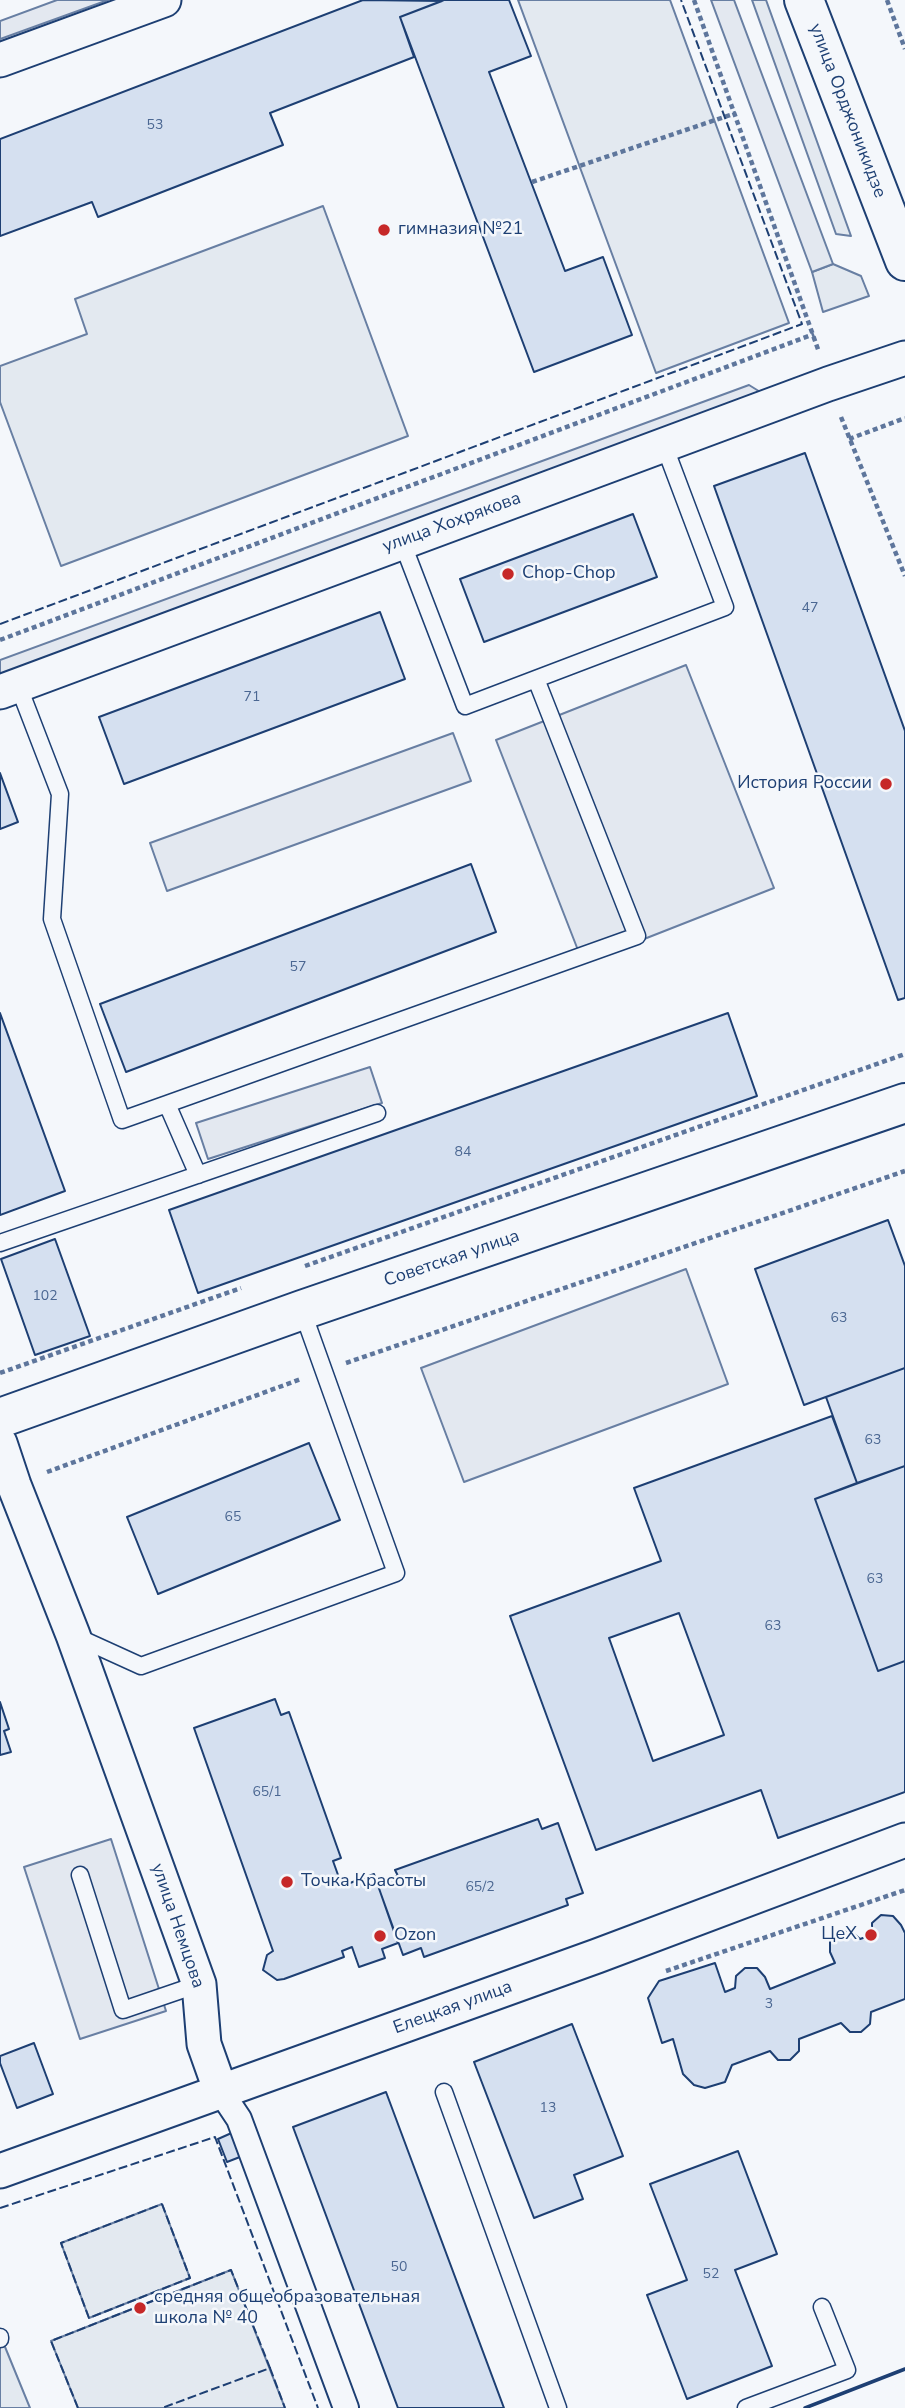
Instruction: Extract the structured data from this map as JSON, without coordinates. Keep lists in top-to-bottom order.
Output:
{
  "streets": {
    "street": [
      "улица Орджоникидзе",
      "улица Хохрякова",
      "Советская улица",
      "улица Немцова",
      "Елецкая улица"
    ]
  },
  "crossings": [
    ["улица Немцова", "Елецкая улица"]
  ],
  "places": [
    "гимназия №21",
    "Chop-Chop",
    "История России",
    "Точка Красоты",
    "ЦеХ",
    "Ozon",
    "средняя общеобразовательная школа № 40"
  ],
  "house_numbers": [
    "53",
    "47",
    "71",
    "57",
    "84",
    "102",
    "63",
    "63",
    "65",
    "63",
    "63",
    "65/1",
    "65/2",
    "3",
    "13",
    "50",
    "52"
  ]
}
